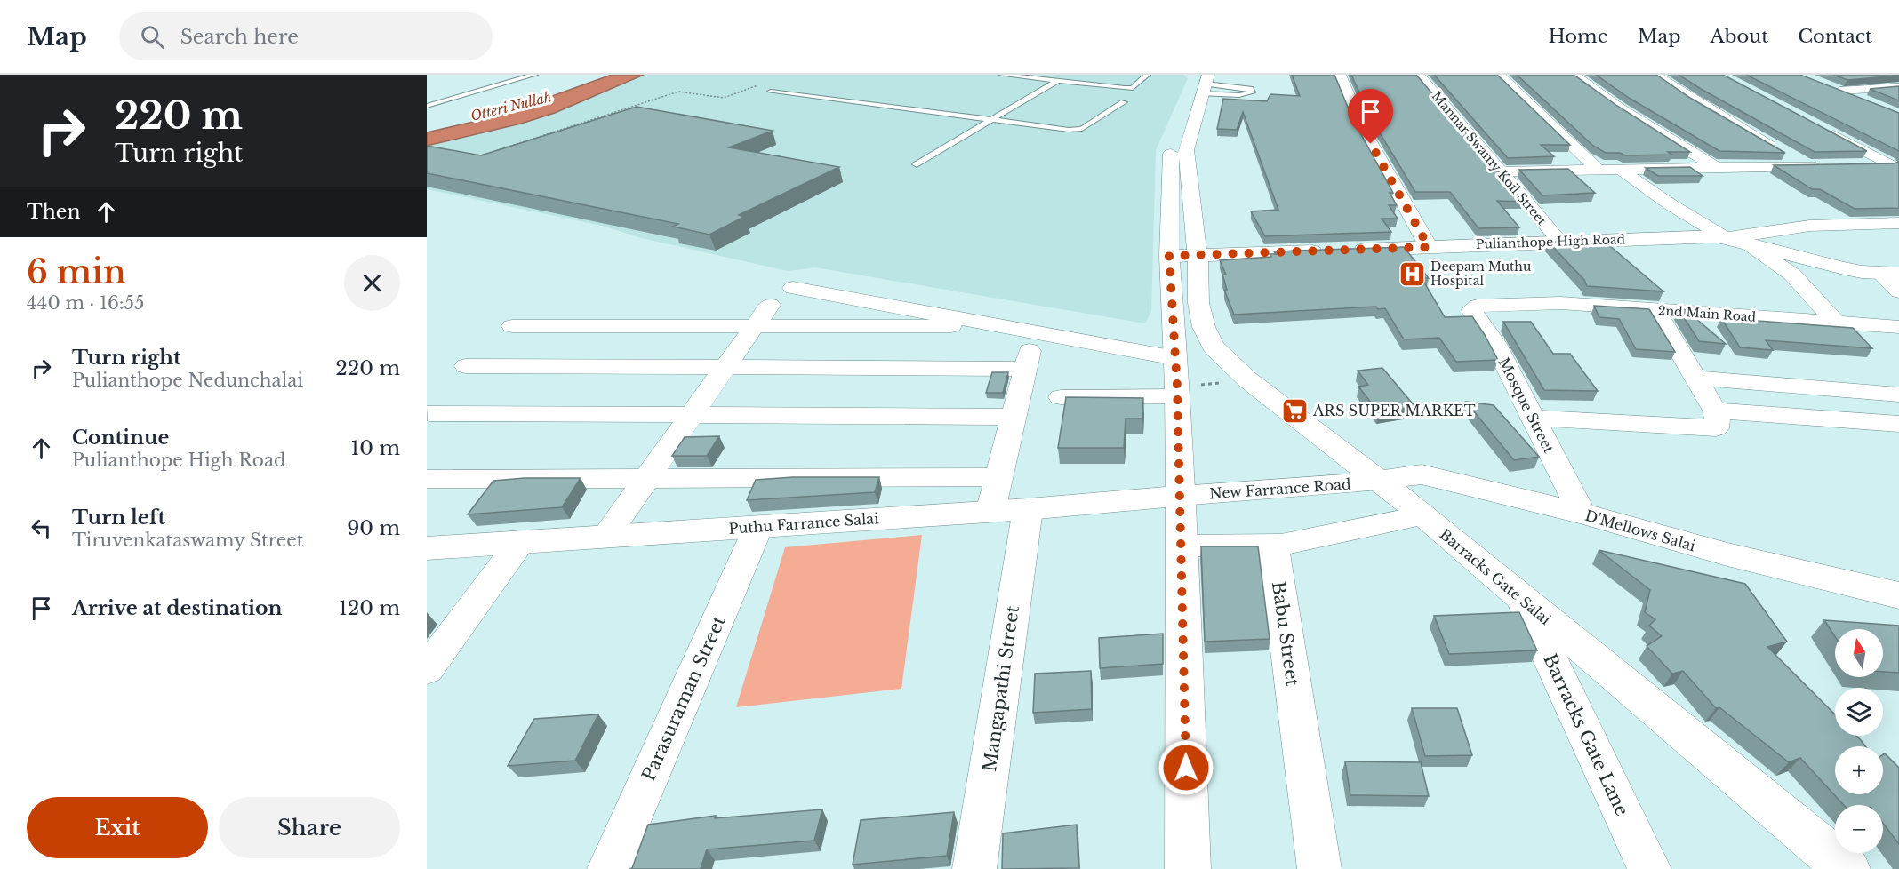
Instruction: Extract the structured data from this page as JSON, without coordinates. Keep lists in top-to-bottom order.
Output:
{
  "streets": {
    "main road": [
      "Pulianthope High Road",
      "Puthu Farrance Salai",
      "D'Mellows Salai",
      "Barracks Gate Salai"
    ],
    "street": [
      "Mannar Swamy Koil Street",
      "2nd Main Road",
      "Mosque Street",
      "New Farrance Road",
      "Babu Street",
      "Mangapathi Street",
      "Parasuraman Street",
      "Barracks Gate Lane"
    ]
  },
  "crossings": [
    ["Mannar Swamy Koil Street", "Pulianthope High Road"],
    ["Pulianthope High Road", "Barracks Gate Salai"],
    ["2nd Main Road", "Mosque Street"],
    ["Mosque Street", "D'Mellows Salai"],
    ["New Farrance Road", "Puthu Farrance Salai"],
    ["New Farrance Road", "D'Mellows Salai"],
    ["New Farrance Road", "Barracks Gate Salai"],
    ["Puthu Farrance Salai", "Mangapathi Street"],
    ["Puthu Farrance Salai", "Parasuraman Street"],
    ["D'Mellows Salai", "Barracks Gate Salai"],
    ["Barracks Gate Salai", "Barracks Gate Lane"]
  ],
  "water": ["Otteri Nullah"],
  "places": {
    "hospital": ["Deepam Muthu Hospital"],
    "supermarket": ["ARS SUPER MARKET"]
  },
  "north": "top",
  "page": {
    "header": "Map",
    "search": "Search here",
    "nav": [
      "Home",
      "Map",
      "About",
      "Contact"
    ],
    "turn": ["220 m", "Turn right"],
    "then": "Then",
    "heading": ["6 min", "440 m · 16:55"],
    "list": [
      {
        "name": "Turn right",
        "note": "Pulianthope Nedunchalai",
        "value": "220 m"
      },
      {
        "name": "Continue",
        "note": "Pulianthope High Road",
        "value": "10 m"
      },
      {
        "name": "Turn left",
        "note": "Tiruvenkataswamy Street",
        "value": "90 m"
      },
      {
        "name": "Arrive at destination",
        "value": "120 m"
      }
    ],
    "map_buttons": ["+", "−"],
    "buttons": ["Exit", "Share"]
  }
}
